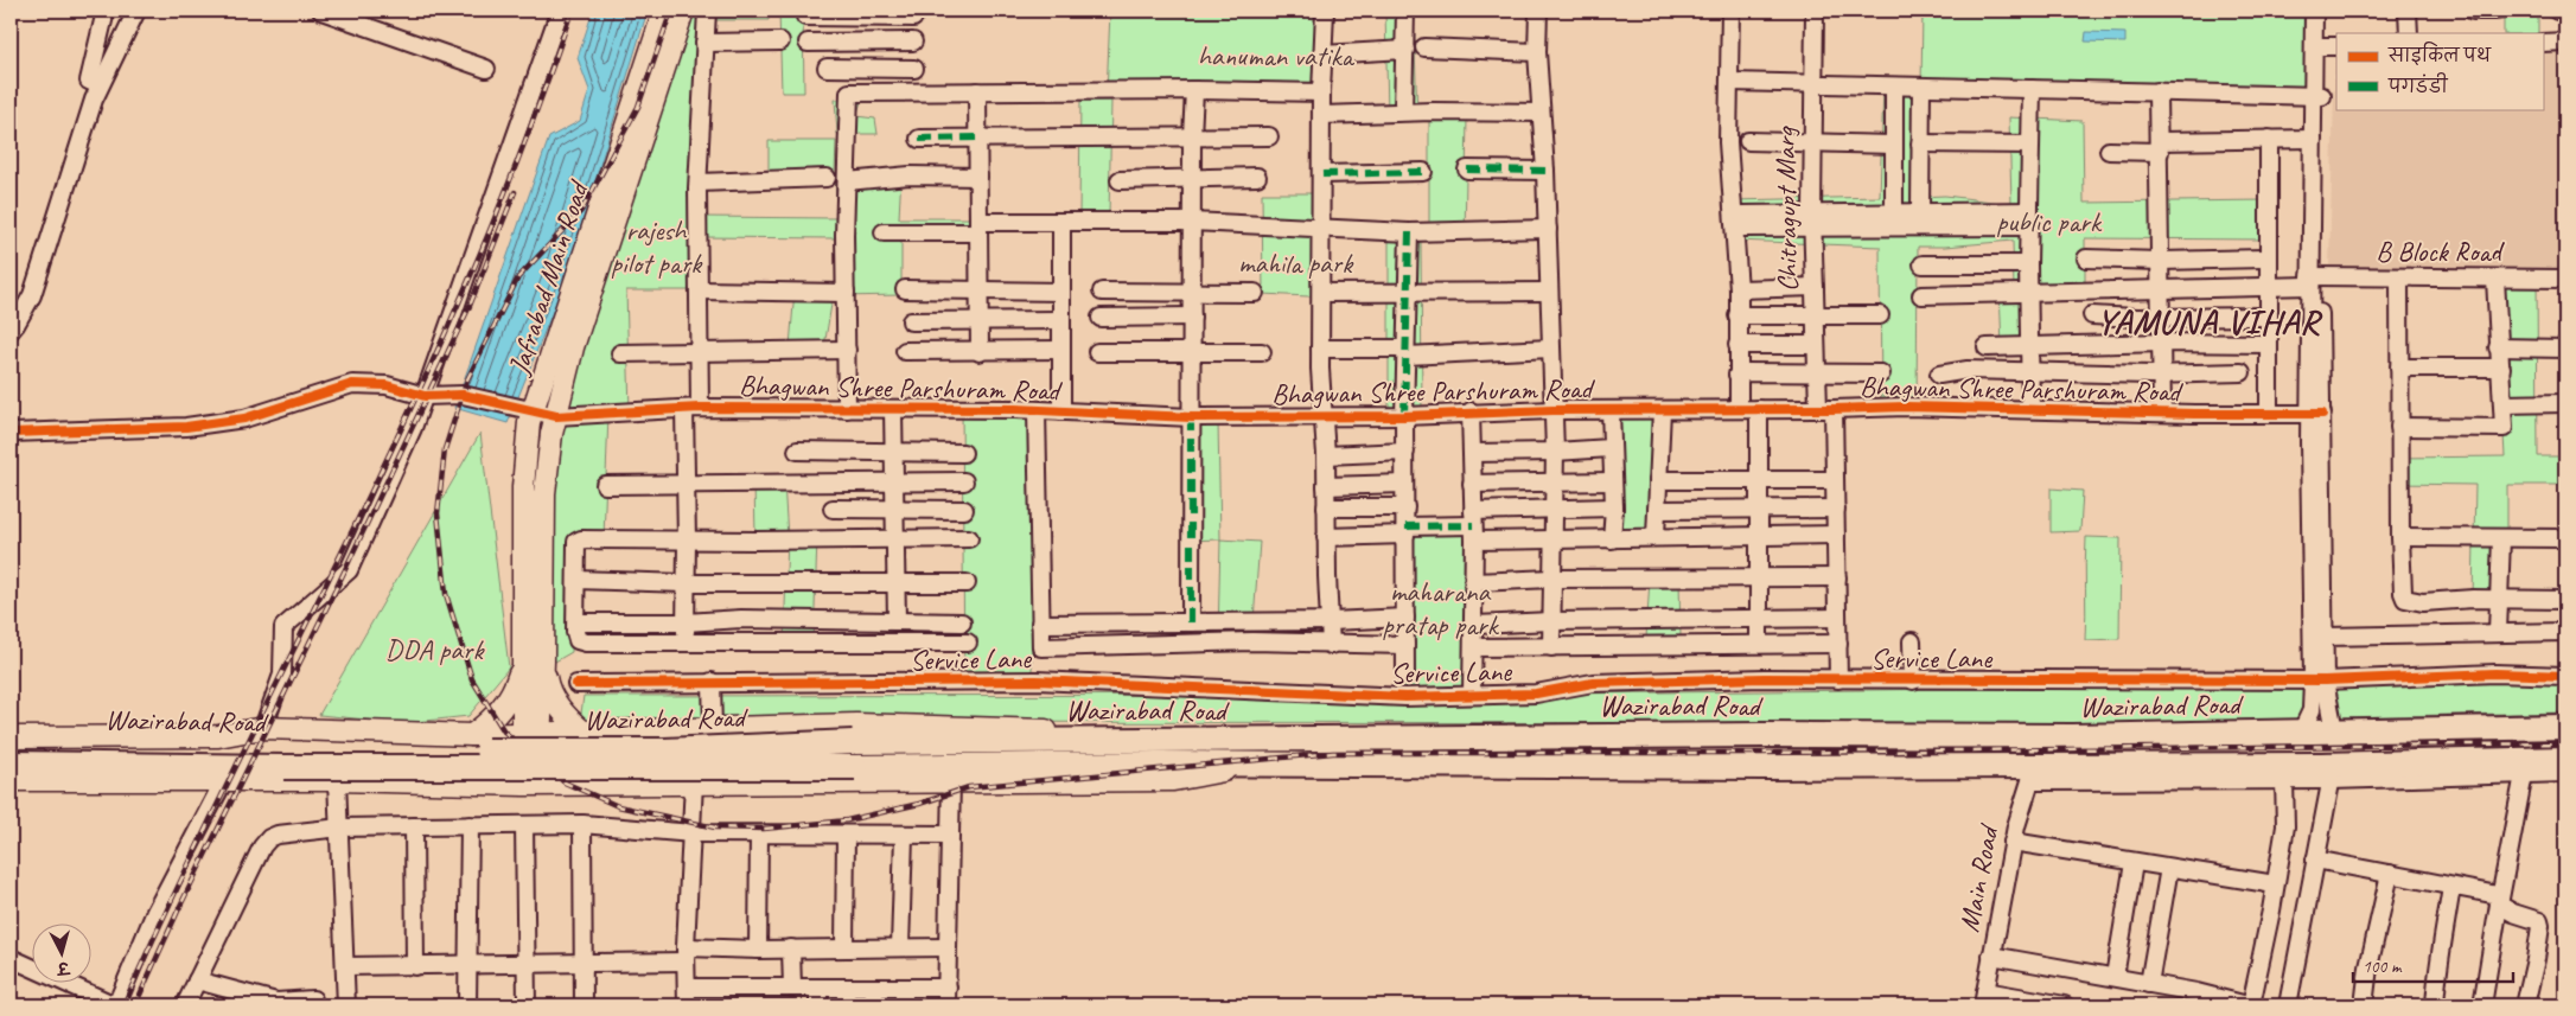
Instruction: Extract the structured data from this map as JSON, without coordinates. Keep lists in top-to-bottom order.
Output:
{
  "streets": {
    "highway": ["Wazirabad Road"],
    "main road": ["Jafrabad Main Road"],
    "street": [
      "Chitragupt Marg",
      "B Block Road",
      "Bhagwan Shree Parshuram Road",
      "Service Lane",
      "Main Road"
    ]
  },
  "crossings": [
    ["Chitragupt Marg", "Bhagwan Shree Parshuram Road"],
    ["Chitragupt Marg", "Service Lane"],
    ["Jafrabad Main Road", "Bhagwan Shree Parshuram Road"],
    ["Wazirabad Road", "Main Road"]
  ],
  "districts": ["YAMUNA VIHAR"],
  "parks": [
    "hanuman vatika",
    "public park",
    "rajesh pilot park",
    "mahila park",
    "maharana pratap park",
    "DDA park"
  ],
  "legend": ["साइकिल पथ", "पगडंडी"],
  "scale_bar": "100 m",
  "north": "bottom"
}
